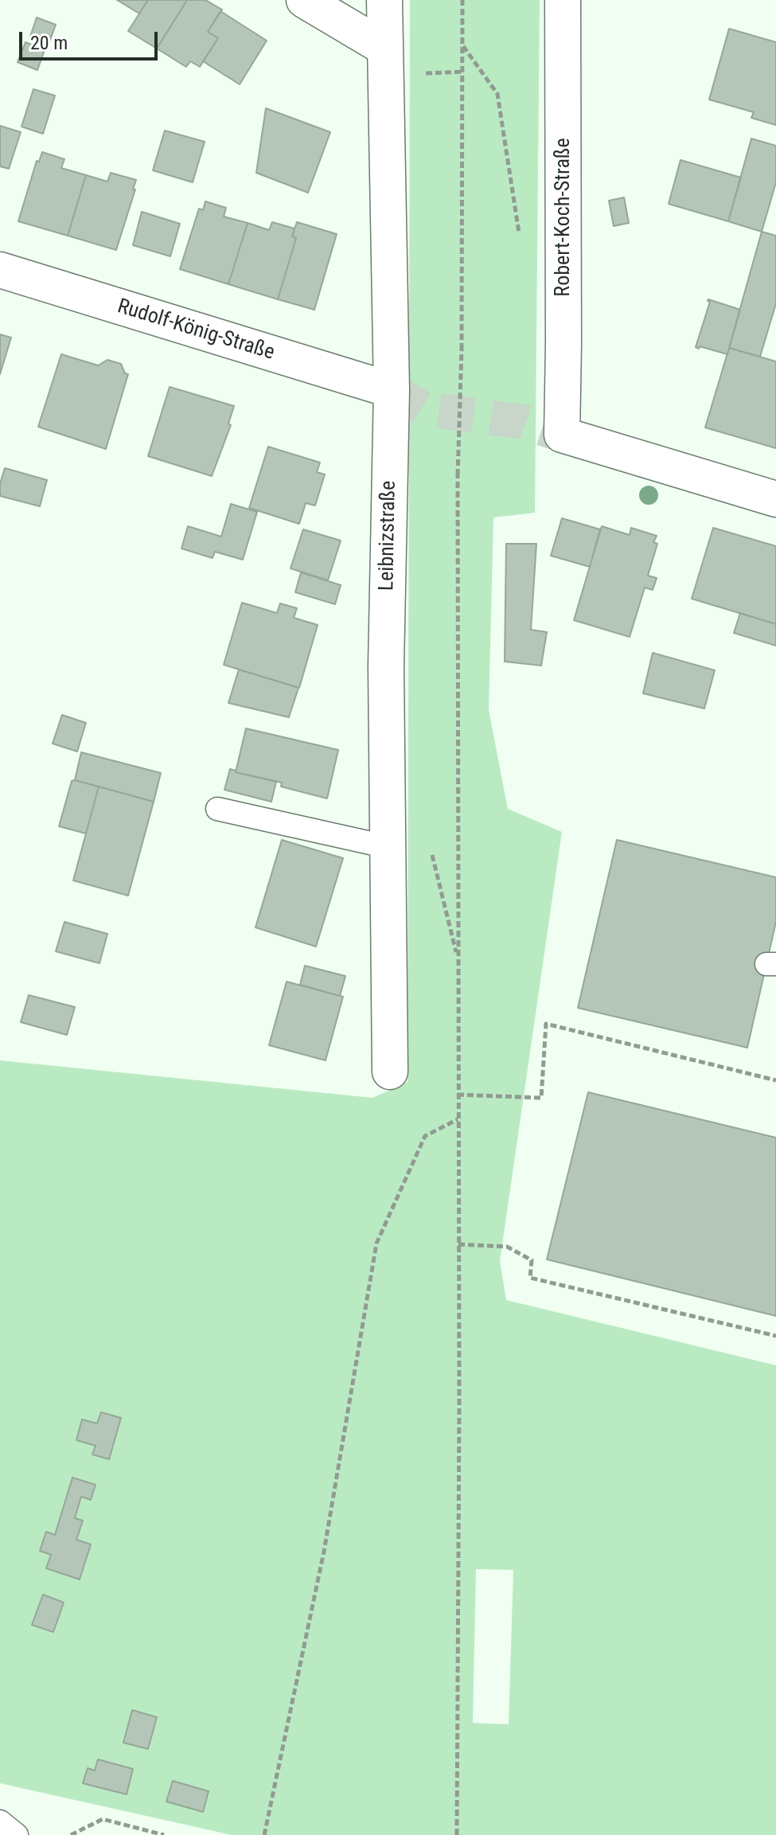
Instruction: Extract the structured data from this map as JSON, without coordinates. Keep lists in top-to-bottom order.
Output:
{
  "streets": {
    "street": ["Robert-Koch-Straße", "Rudolf-König-Straße", "Leibnizstraße"]
  },
  "crossings": [
    ["Rudolf-König-Straße", "Leibnizstraße"]
  ],
  "scale_bar": "20 m"
}
